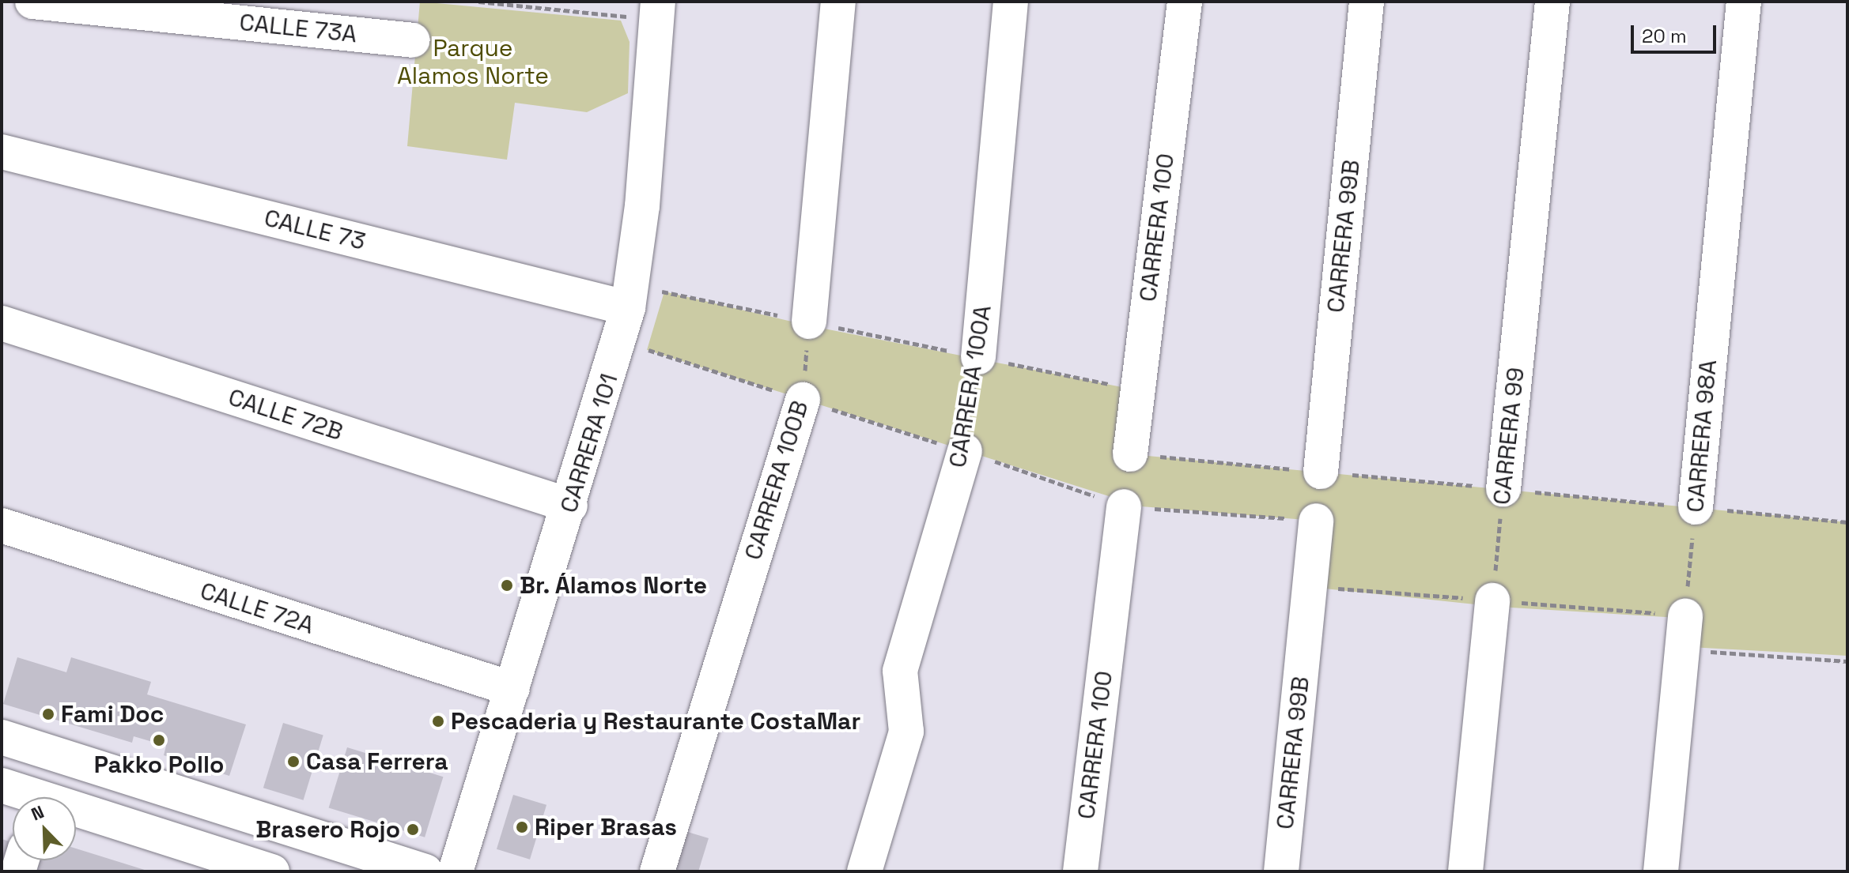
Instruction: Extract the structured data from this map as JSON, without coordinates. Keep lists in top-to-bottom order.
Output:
{
  "streets": {
    "street": [
      "CALLE 73A",
      "CARRERA 100",
      "CALLE 73",
      "CARRERA 99B",
      "CARRERA 100A",
      "CALLE 72B",
      "CARRERA 99",
      "CARRERA 98A",
      "CARRERA 101",
      "CARRERA 100B",
      "CALLE 72A"
    ]
  },
  "crossings": [
    ["CALLE 73", "CARRERA 101"],
    ["CALLE 72B", "CARRERA 101"],
    ["CARRERA 101", "CALLE 72A"]
  ],
  "parks": ["Parque Alamos Norte"],
  "places": [
    "Br. Álamos Norte",
    "Fami Doc",
    "Pescaderia y Restaurante CostaMar",
    "Pakko Pollo",
    "Casa Ferrera",
    "Riper Brasas",
    "Brasero Rojo"
  ],
  "scale_bar": "20 m",
  "north": "top left"
}
